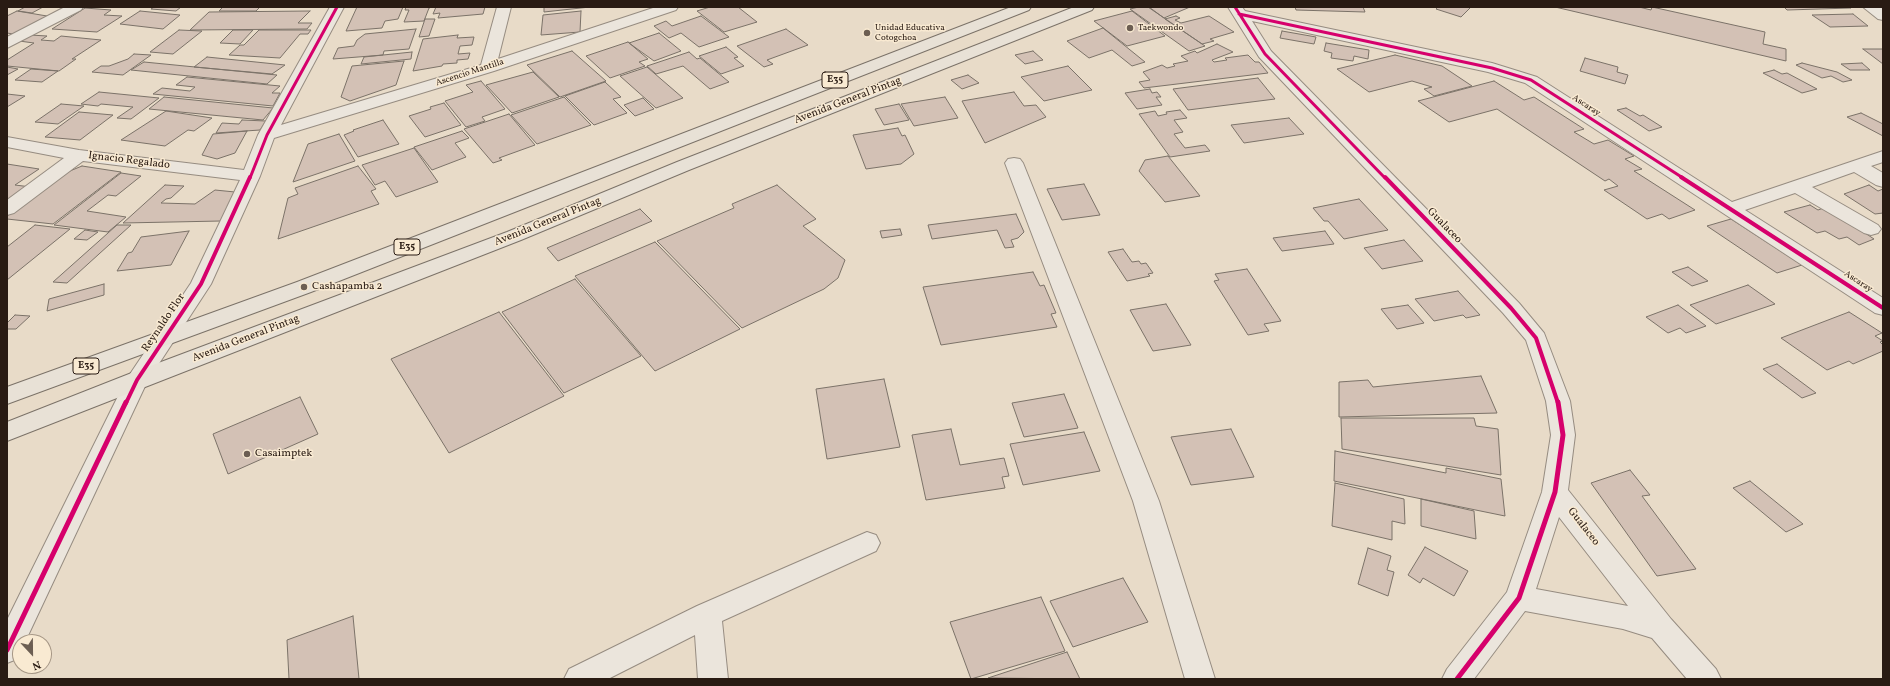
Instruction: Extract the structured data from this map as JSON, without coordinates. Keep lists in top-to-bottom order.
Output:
{
  "streets": {
    "highway": ["E35", "Avenida General Pintag"],
    "street": [
      "Ascencio Mantilla",
      "Ascaray",
      "Ignacio Regalado",
      "Gualaceo",
      "Reynaldo Flor"
    ]
  },
  "crossings": [
    ["Ascencio Mantilla", "Reynaldo Flor"],
    ["E35", "Reynaldo Flor"],
    ["Avenida General Pintag", "Reynaldo Flor"],
    ["Ascaray", "Gualaceo"],
    ["Ignacio Regalado", "Reynaldo Flor"]
  ],
  "places": [
    "Taekwondo",
    "Unidad Educativa Cotogchoa",
    "Cashapamba 2",
    "Casaimptek"
  ],
  "north": "bottom"
}
